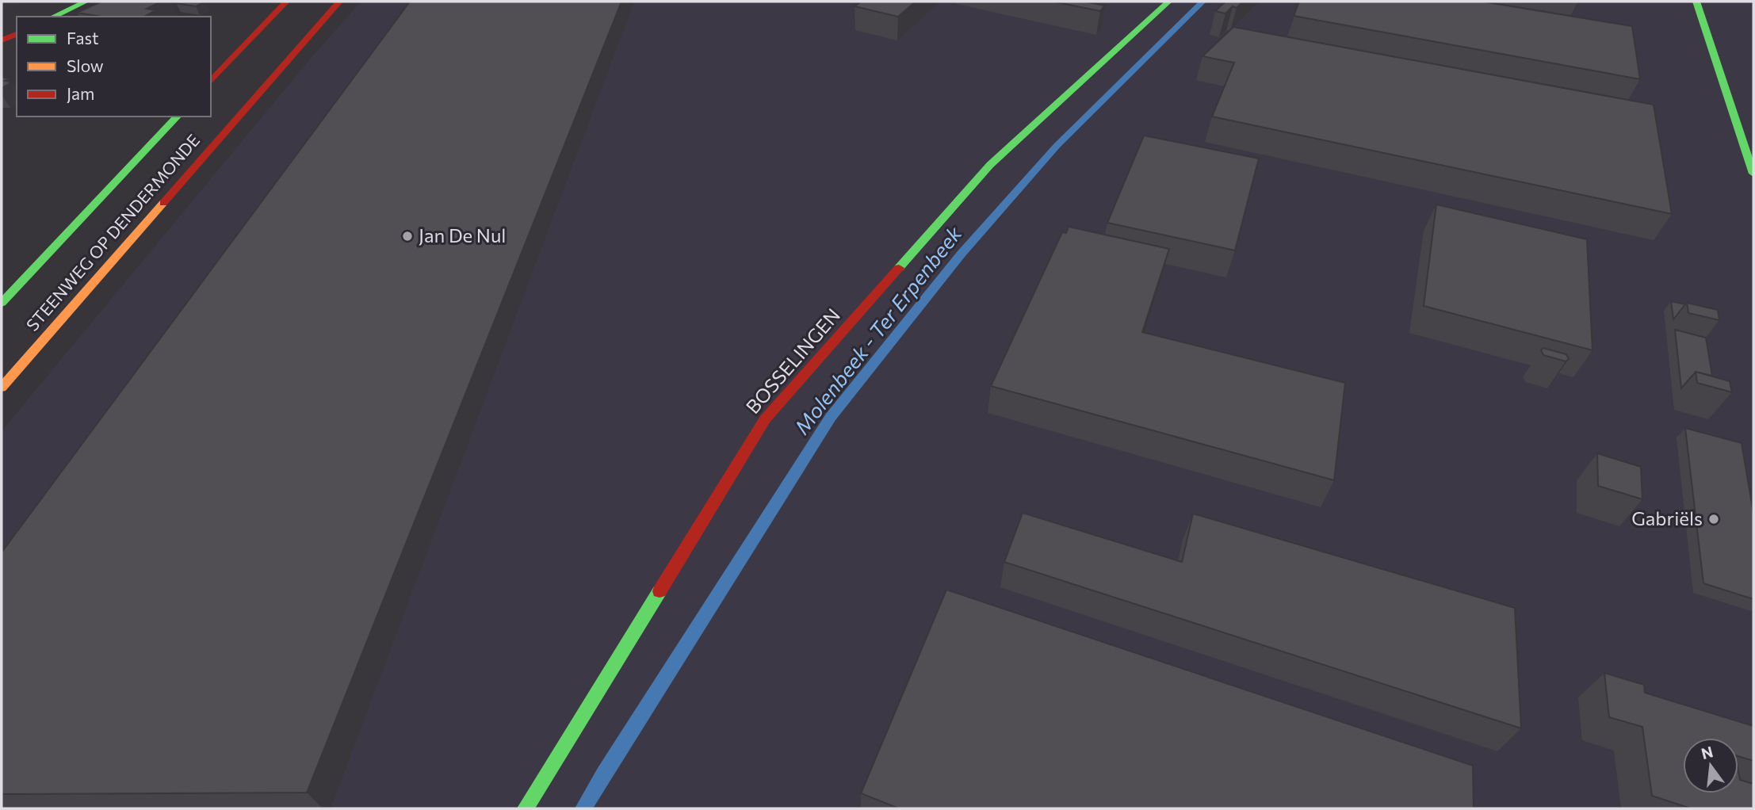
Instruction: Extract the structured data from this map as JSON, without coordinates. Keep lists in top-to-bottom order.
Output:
{
  "streets": {
    "street": ["STEENWEG OP DENDERMONDE", "BOSSELINGEN"]
  },
  "water": ["Molenbeek - Ter Erpenbeek"],
  "places": ["Jan De Nul", "Gabriëls"],
  "legend": ["Fast", "Slow", "Jam"],
  "north": "top"
}
